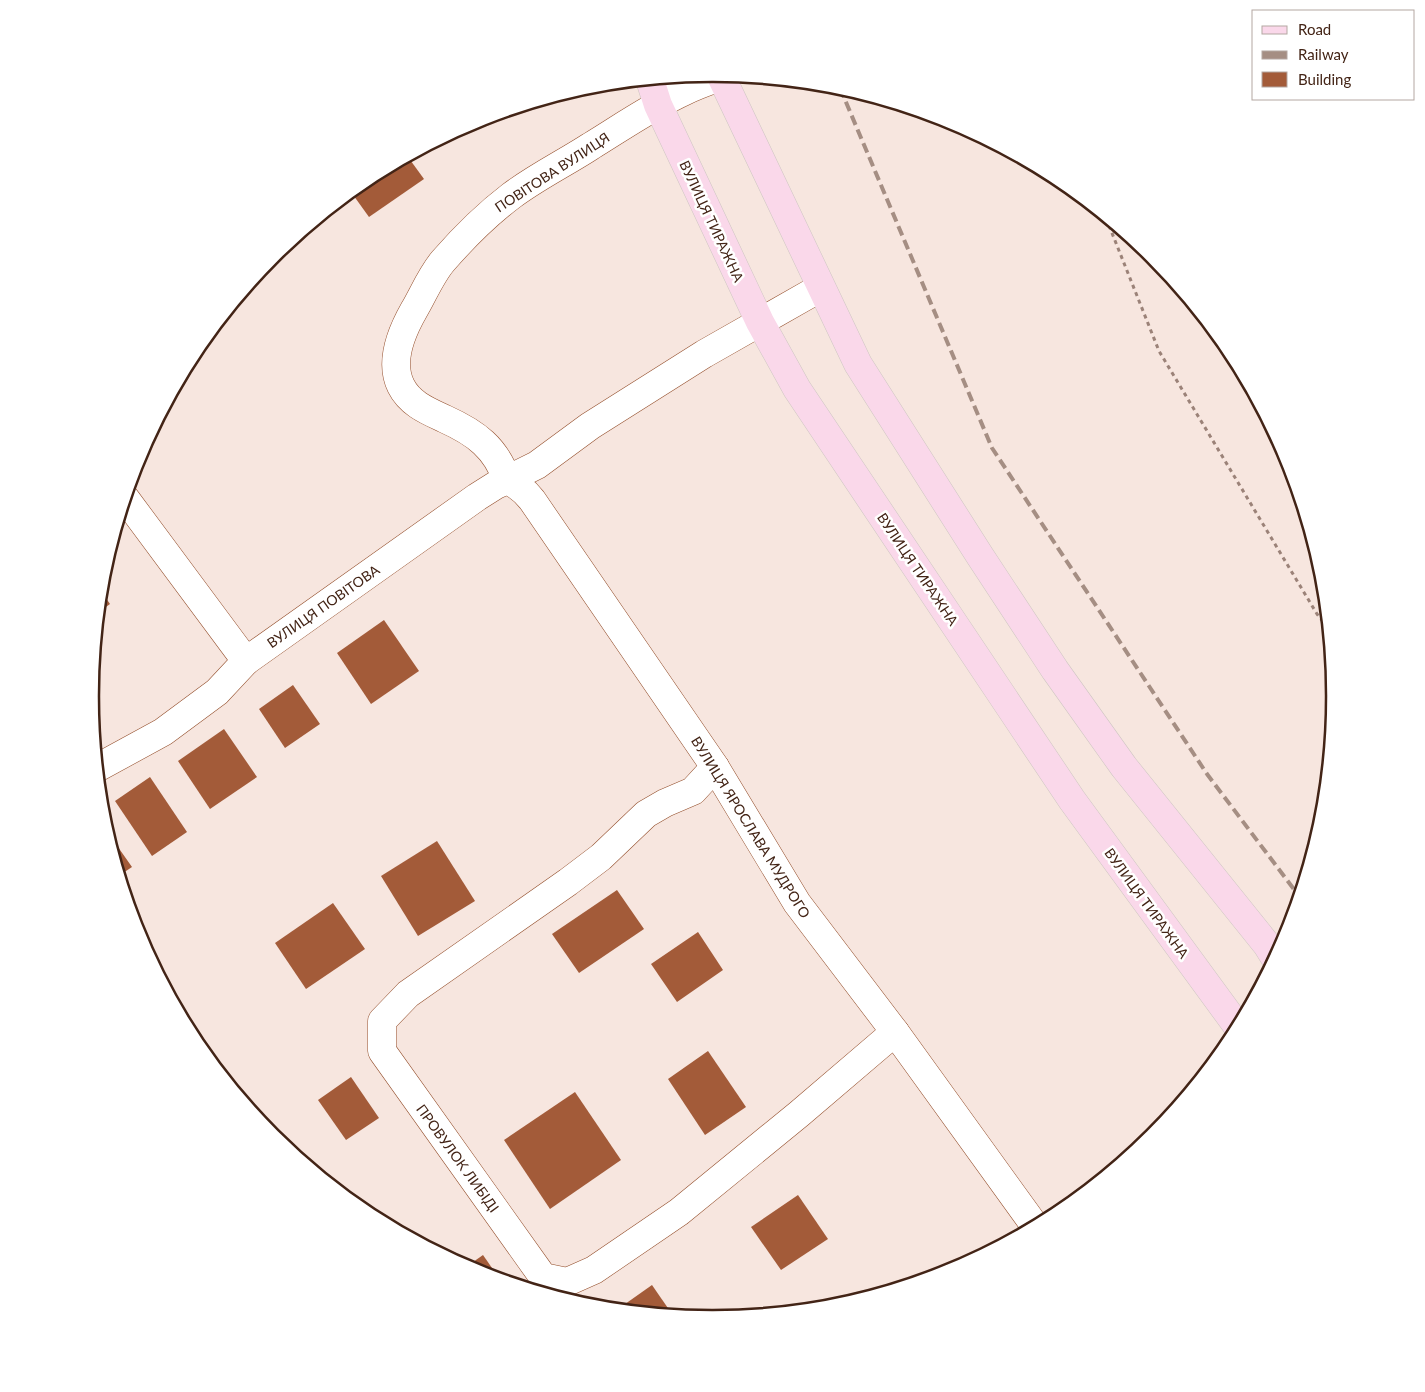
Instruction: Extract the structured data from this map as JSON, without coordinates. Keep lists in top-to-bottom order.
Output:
{
  "streets": {
    "main road": ["ВУЛИЦЯ ТИРАЖНА"],
    "street": [
      "ПОВІТОВА ВУЛИЦЯ",
      "ВУЛИЦЯ ПОВІТОВА",
      "ВУЛИЦЯ ЯРОСЛАВА МУДРОГО",
      "ПРОВУЛОК ЛИБІДІ"
    ]
  },
  "crossings": [
    ["ПОВІТОВА ВУЛИЦЯ", "ВУЛИЦЯ ТИРАЖНА"],
    ["ПОВІТОВА ВУЛИЦЯ", "ВУЛИЦЯ ПОВІТОВА"],
    ["ПОВІТОВА ВУЛИЦЯ", "ВУЛИЦЯ ЯРОСЛАВА МУДРОГО"],
    ["ВУЛИЦЯ ТИРАЖНА", "ВУЛИЦЯ ПОВІТОВА"],
    ["ВУЛИЦЯ ПОВІТОВА", "ВУЛИЦЯ ЯРОСЛАВА МУДРОГО"],
    ["ВУЛИЦЯ ЯРОСЛАВА МУДРОГО", "ПРОВУЛОК ЛИБІДІ"]
  ],
  "legend": ["Road", "Railway", "Building"]
}
